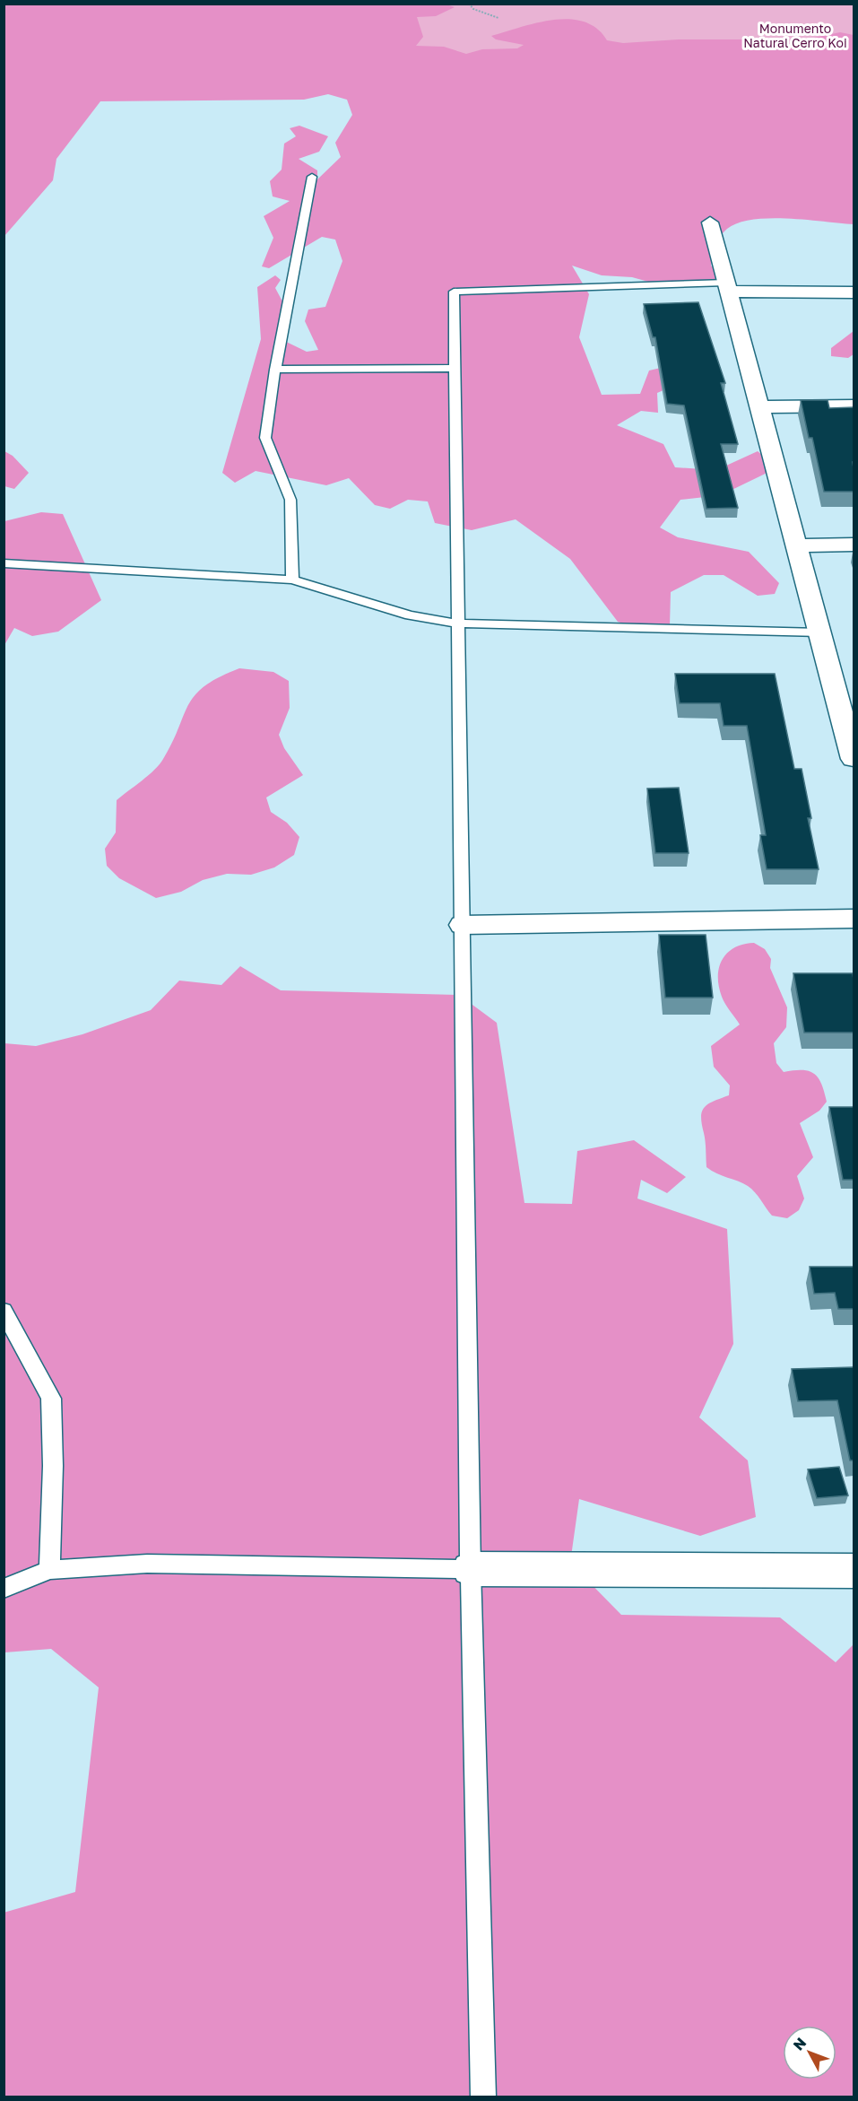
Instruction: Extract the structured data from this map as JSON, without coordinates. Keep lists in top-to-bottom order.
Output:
{
  "parks": ["Monumento Natural Cerro Koi"],
  "north": "top left"
}
